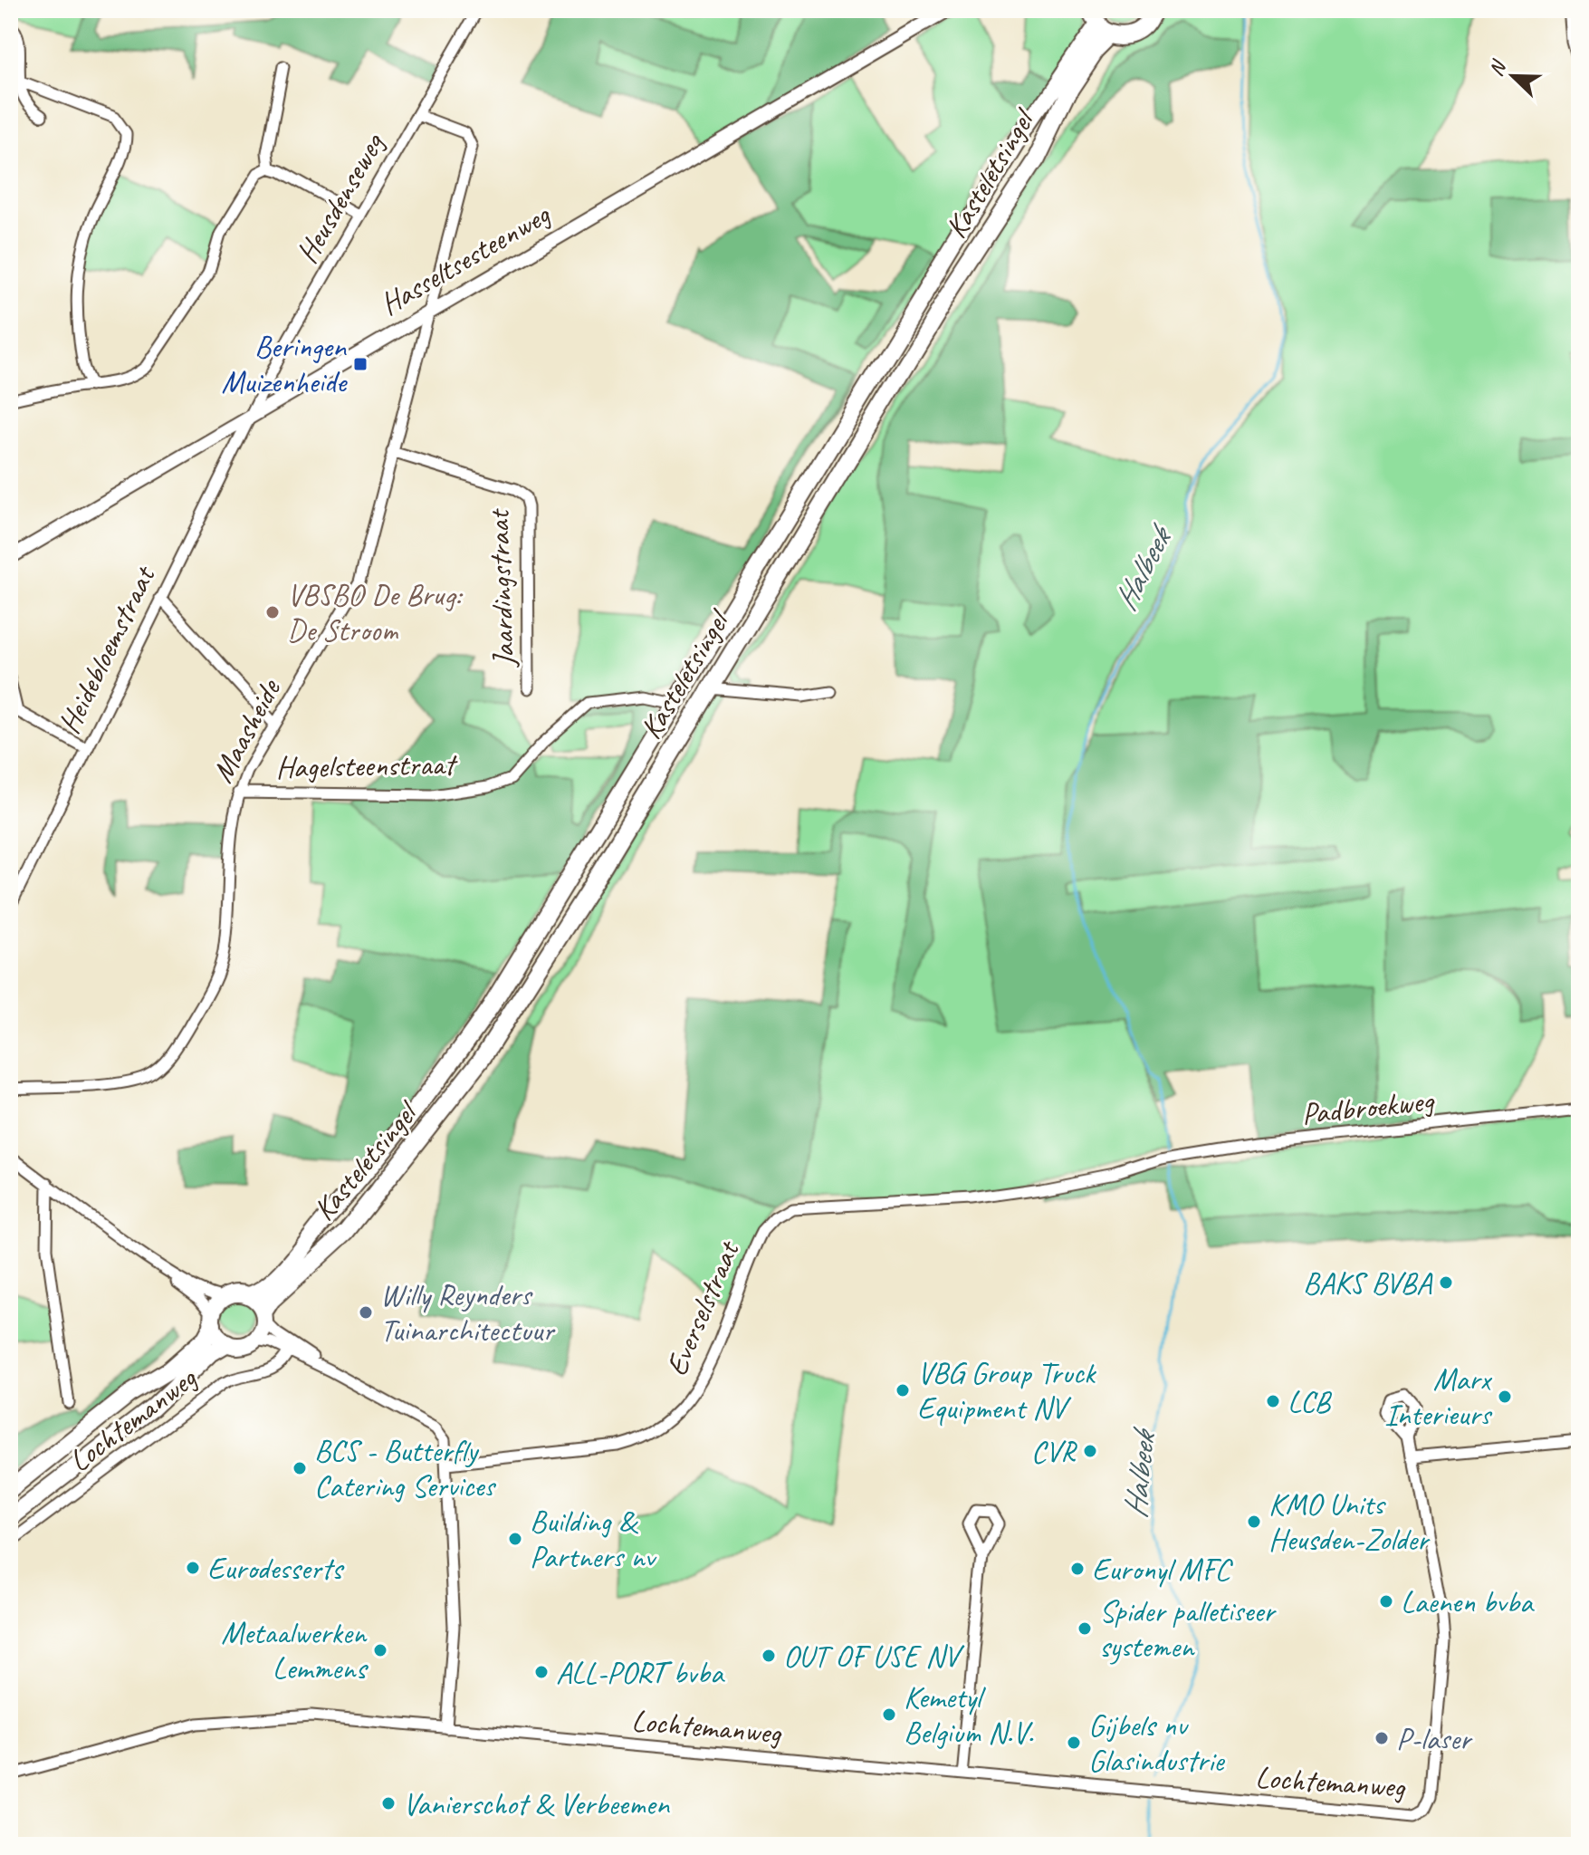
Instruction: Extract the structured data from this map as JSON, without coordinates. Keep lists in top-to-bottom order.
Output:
{
  "streets": {
    "main road": ["Kasteletsingel"],
    "street": [
      "Heusdenseweg",
      "Hasseltsesteenweg",
      "Jaardingstraat",
      "Heidebloemstraat",
      "Maasheide",
      "Hagelsteenstraat",
      "Padbroekweg",
      "Everselstraat",
      "Lochtemanweg"
    ]
  },
  "crossings": [
    ["Kasteletsingel", "Hagelsteenstraat"],
    ["Heusdenseweg", "Hasseltsesteenweg"],
    ["Heusdenseweg", "Heidebloemstraat"],
    ["Heusdenseweg", "Maasheide"],
    ["Hasseltsesteenweg", "Heidebloemstraat"],
    ["Hasseltsesteenweg", "Maasheide"],
    ["Jaardingstraat", "Maasheide"],
    ["Maasheide", "Hagelsteenstraat"],
    ["Padbroekweg", "Everselstraat"]
  ],
  "water": ["Halbeek"],
  "places": {
    "transit": ["Beringen Muizenheide"],
    "other": [
      "VBSBO De Brug: De Stroom",
      "BAKS BVBA",
      "Willy Reynders Tuinarchitectuur",
      "VBG Group Truck Equipment NV",
      "Marx Interieurs",
      "LCB",
      "CVR",
      "BCS - Butterfly Catering Services",
      "KMO Units Heusden-Zolder",
      "Building & Partners nv",
      "Eurodesserts",
      "Euronyl MFC",
      "Laenen bvba",
      "Spider palletiseer systemen",
      "Metaalwerken Lemmens",
      "OUT OF USE NV",
      "ALL-PORT bvba",
      "Kemetyl Belgium N.V.",
      "P-laser",
      "Gijbels nv Glasindustrie",
      "Vanierschot & Verbeemen"
    ]
  },
  "north": "top left"
}
